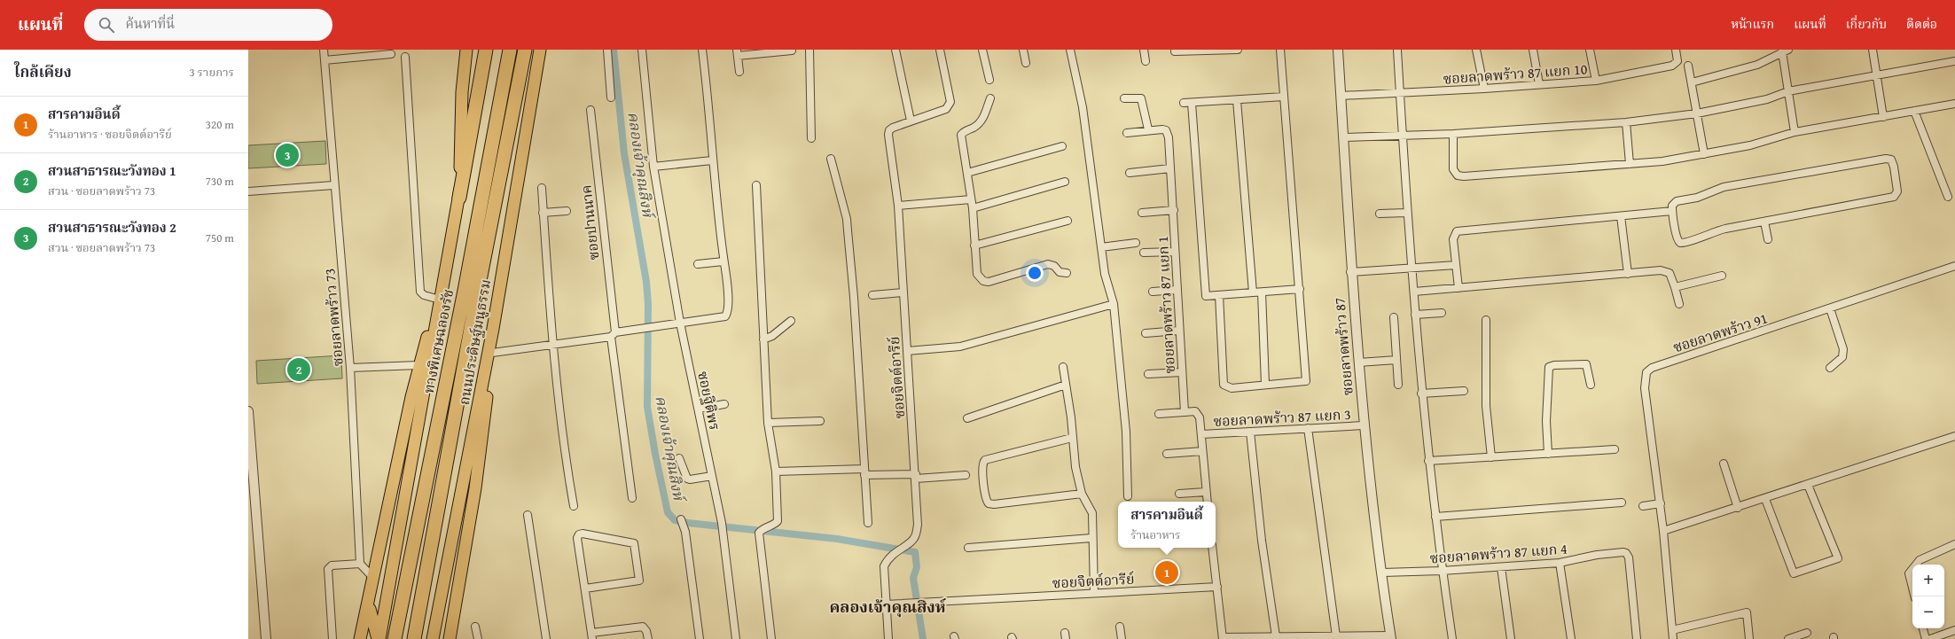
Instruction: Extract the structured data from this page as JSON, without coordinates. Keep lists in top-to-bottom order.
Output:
{
  "streets": {
    "highway": ["ทางพิเศษฉลองรัช"],
    "main road": ["ถนนประดิษฐ์มนูธรรม"],
    "street": [
      "ซอยลาดพร้าว 87 แยก 10",
      "ซอยปานนาค",
      "ซอยลาดพร้าว 87 แยก 1",
      "ซอยลาดพร้าว 73",
      "ซอยลาดพร้าว 91",
      "ซอยลาดพร้าว 87",
      "ซอยจิตต์อารีย์",
      "ซอยฐิติพร",
      "ซอยลาดพร้าว 87 แยก 3",
      "ซอยลาดพร้าว 87 แยก 4"
    ]
  },
  "crossings": [
    ["ซอยลาดพร้าว 87 แยก 10", "ซอยลาดพร้าว 87"],
    ["ซอยลาดพร้าว 87", "ซอยลาดพร้าว 87 แยก 3"],
    ["ซอยลาดพร้าว 87", "ซอยลาดพร้าว 87 แยก 4"]
  ],
  "districts": ["คลองเจ้าคุณสิงห์"],
  "water": ["คลองเจ้าคุณสิงห์"],
  "page": {
    "header": "แผนที่",
    "search": "ค้นหาที่นี่",
    "nav": [
      "หน้าแรก",
      "แผนที่",
      "เกี่ยวกับ",
      "ติดต่อ"
    ],
    "heading": ["ใกล้เคียง", "3 รายการ"],
    "list": [
      {
        "mark": "1",
        "name": "สารคามอินดี้",
        "note": "ร้านอาหาร · ซอยจิตต์อารีย์",
        "value": "320 m"
      },
      {
        "mark": "2",
        "name": "สวนสาธารณะวังทอง 1",
        "note": "สวน · ซอยลาดพร้าว 73",
        "value": "730 m"
      },
      {
        "mark": "3",
        "name": "สวนสาธารณะวังทอง 2",
        "note": "สวน · ซอยลาดพร้าว 73",
        "value": "750 m"
      }
    ],
    "pins": ["3", "2", "1"],
    "popup": ["สารคามอินดี้", "ร้านอาหาร"],
    "map_buttons": ["+", "−"]
  }
}
